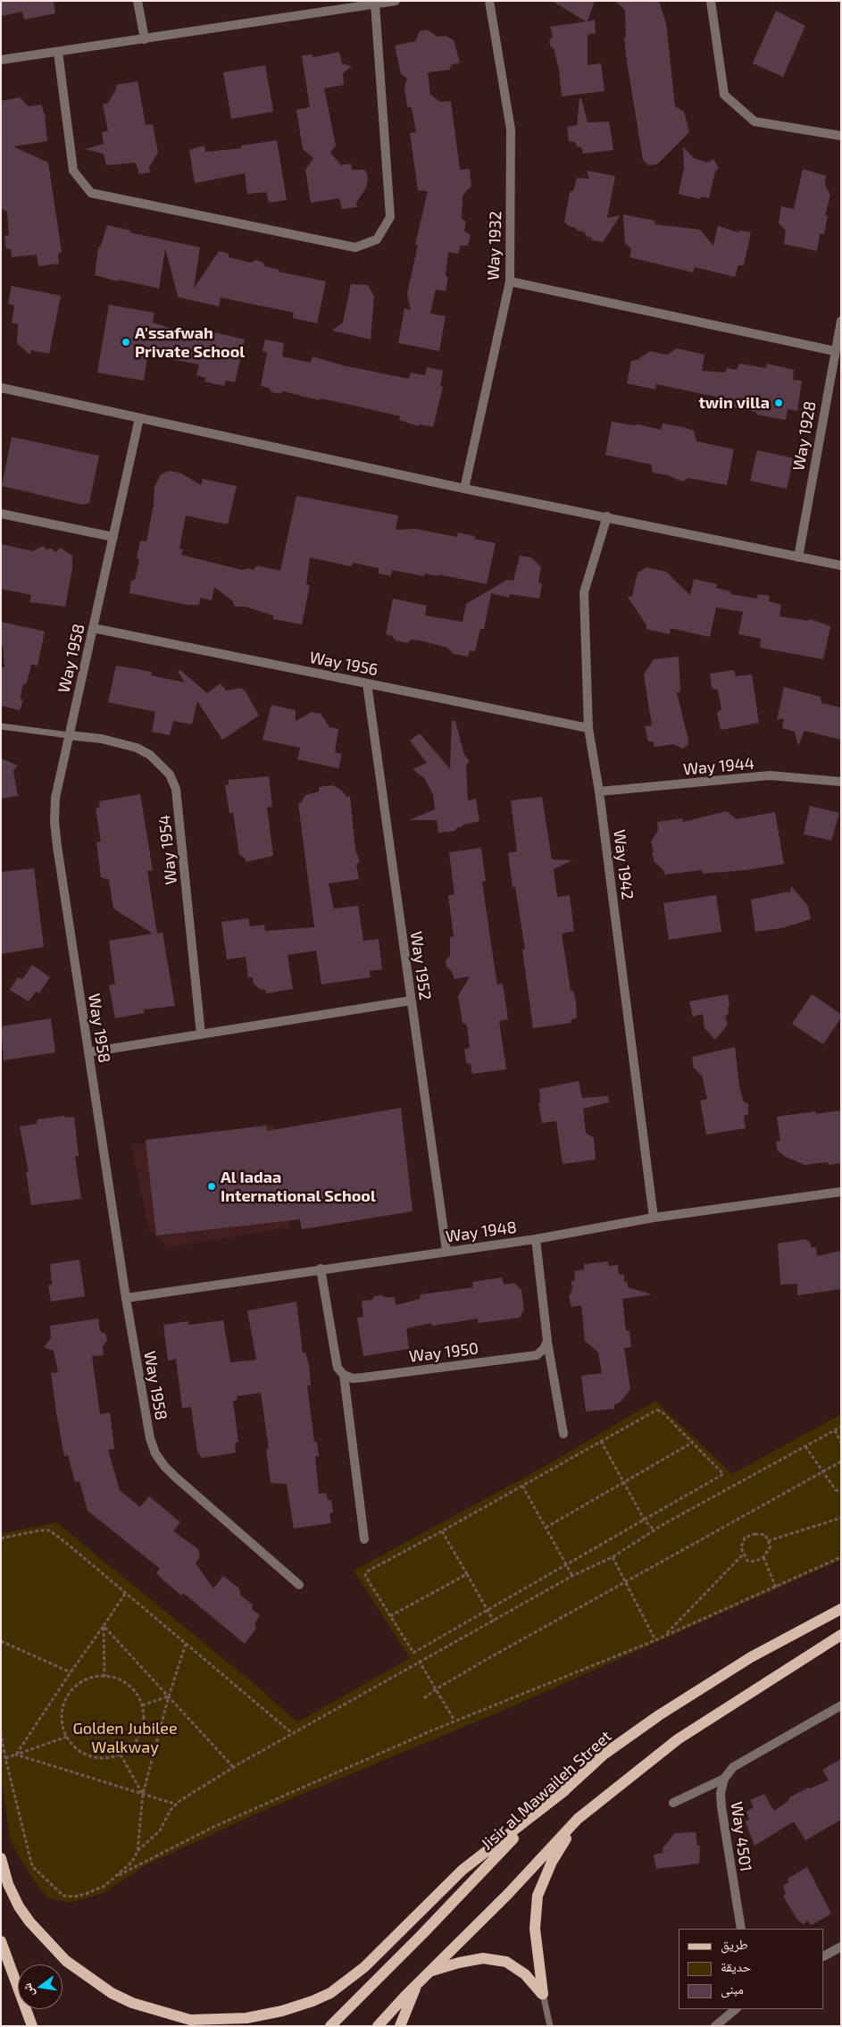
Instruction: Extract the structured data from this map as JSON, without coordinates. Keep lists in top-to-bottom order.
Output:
{
  "streets": {
    "main road": ["Jisir al Mawaileh Street"],
    "street": [
      "Way 1932",
      "Way 1928",
      "Way 1958",
      "Way 1956",
      "Way 1944",
      "Way 1954",
      "Way 1942",
      "Way 1952",
      "Way 1948",
      "Way 1950",
      "Way 4501"
    ]
  },
  "crossings": [
    ["Way 1958", "Way 1956"],
    ["Way 1958", "Way 1954"],
    ["Way 1958", "Way 1948"],
    ["Way 1956", "Way 1942"],
    ["Way 1956", "Way 1952"],
    ["Way 1944", "Way 1942"],
    ["Way 1942", "Way 1948"],
    ["Way 1952", "Way 1948"]
  ],
  "parks": ["Golden Jubilee Walkway"],
  "places": ["A'ssafwah Private School", "twin villa", "Al Iadaa International School"],
  "legend": ["طريق", "حديقة", "مبنى"],
  "north": "left"
}
